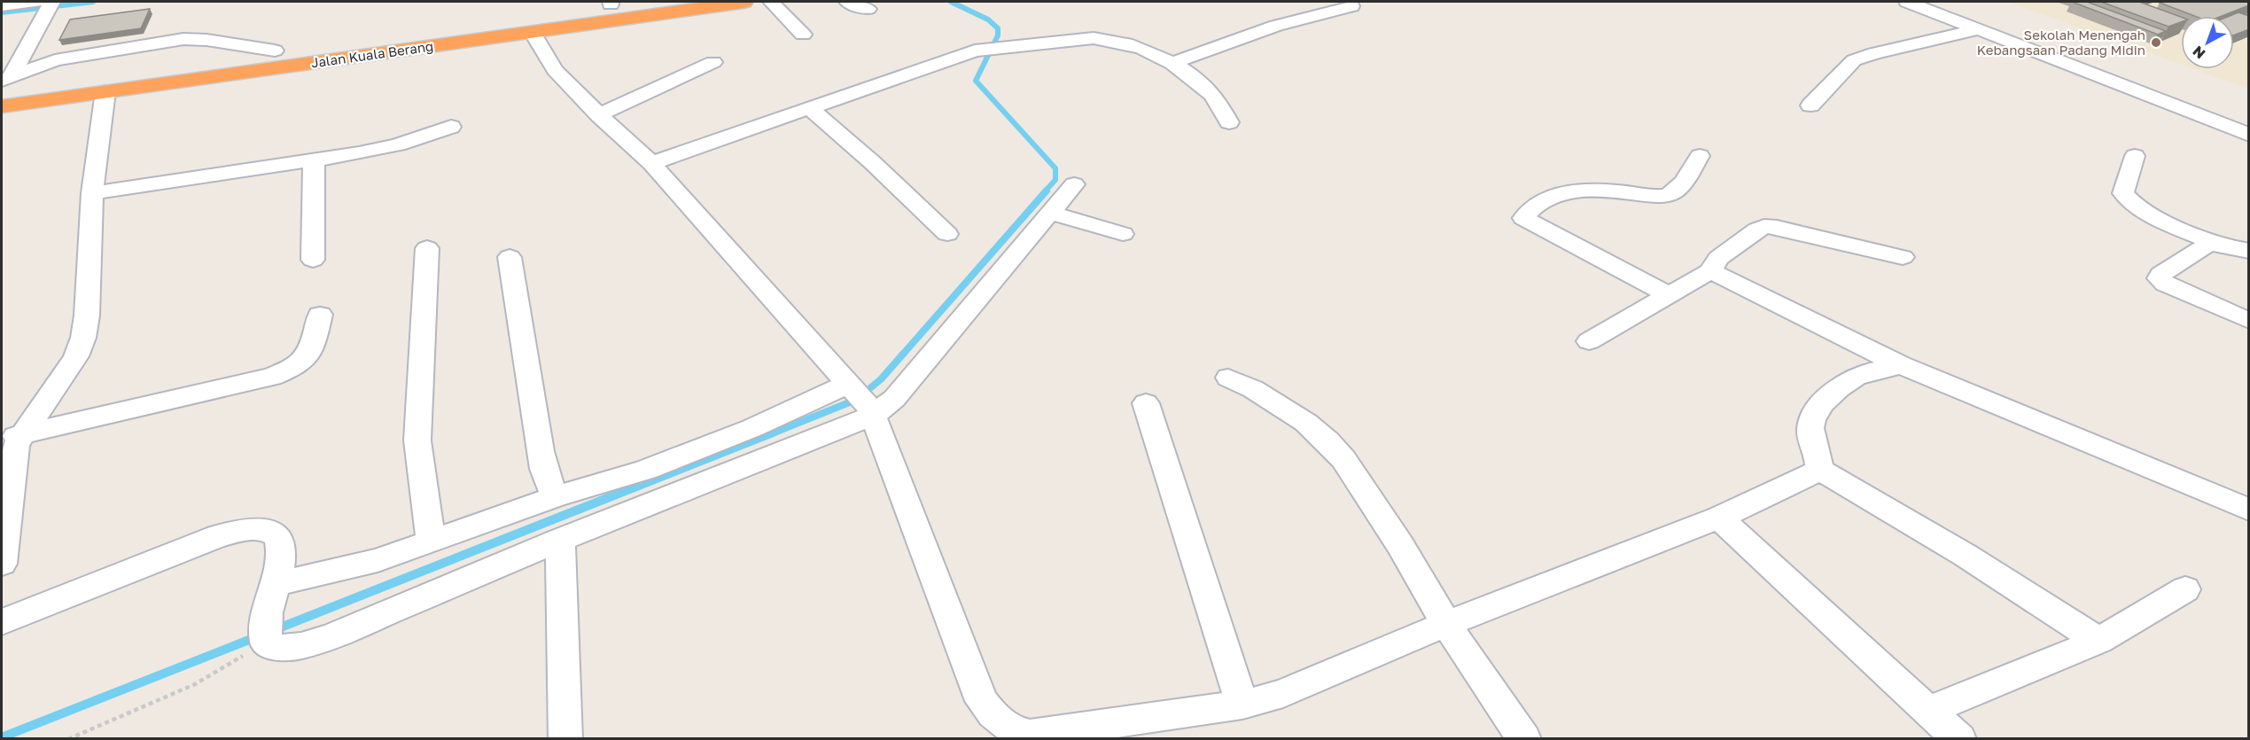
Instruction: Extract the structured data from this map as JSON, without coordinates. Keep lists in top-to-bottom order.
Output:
{
  "streets": {
    "highway": ["Jalan Kuala Berang"]
  },
  "places": ["Sekolah Menengah Kebangsaan Padang Midin"],
  "north": "bottom left"
}
